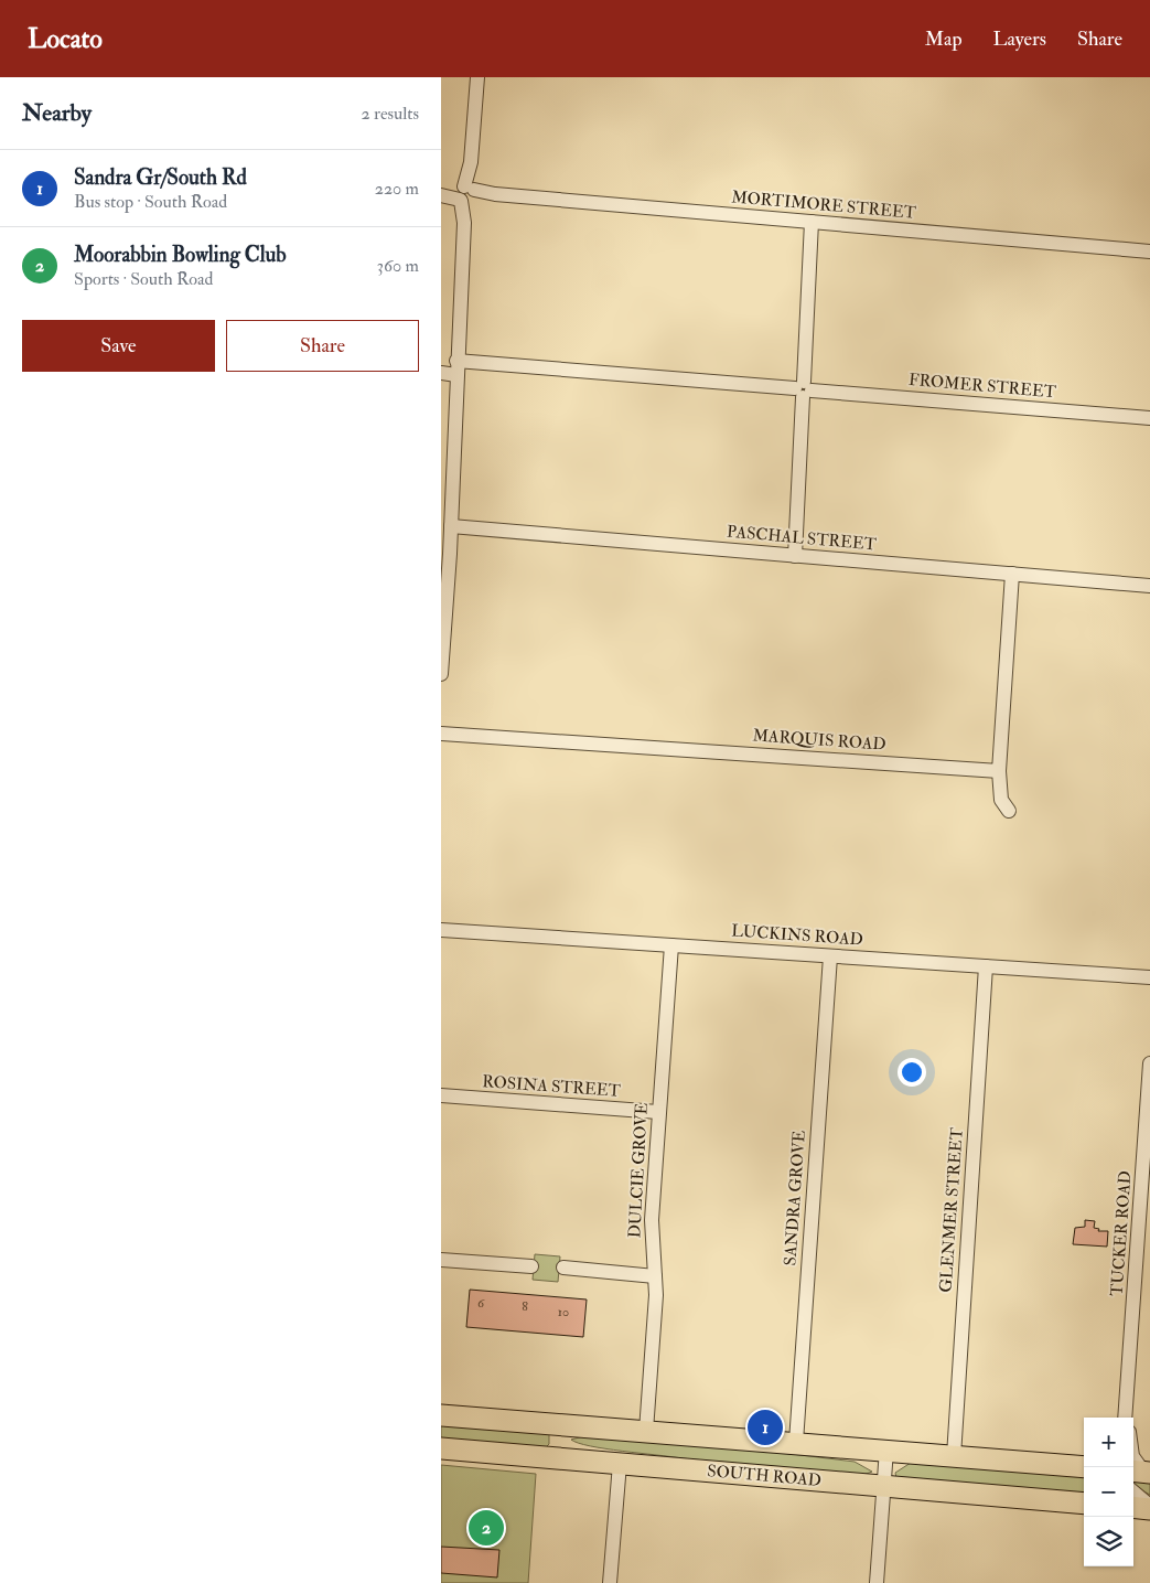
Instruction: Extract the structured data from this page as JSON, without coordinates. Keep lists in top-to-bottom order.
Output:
{
  "streets": {
    "highway": ["SOUTH ROAD"],
    "street": [
      "MORTIMORE STREET",
      "FROMER STREET",
      "PASCHAL STREET",
      "MARQUIS ROAD",
      "LUCKINS ROAD",
      "ROSINA STREET",
      "DULCIE GROVE",
      "SANDRA GROVE",
      "GLENMER STREET",
      "TUCKER ROAD"
    ]
  },
  "crossings": [
    ["LUCKINS ROAD", "DULCIE GROVE"],
    ["LUCKINS ROAD", "SANDRA GROVE"],
    ["LUCKINS ROAD", "GLENMER STREET"],
    ["ROSINA STREET", "DULCIE GROVE"]
  ],
  "house_numbers": ["6", "8", "10"],
  "page": {
    "header": "Locato",
    "nav": ["Map", "Layers", "Share"],
    "heading": ["Nearby", "2 results"],
    "list": [
      {
        "mark": "1",
        "name": "Sandra Gr/South Rd",
        "note": "Bus stop · South Road",
        "value": "220 m"
      },
      {
        "mark": "2",
        "name": "Moorabbin Bowling Club",
        "note": "Sports · South Road",
        "value": "360 m"
      }
    ],
    "buttons": ["Save", "Share"],
    "pins": ["1", "2"],
    "map_buttons": ["+", "−"]
  }
}
